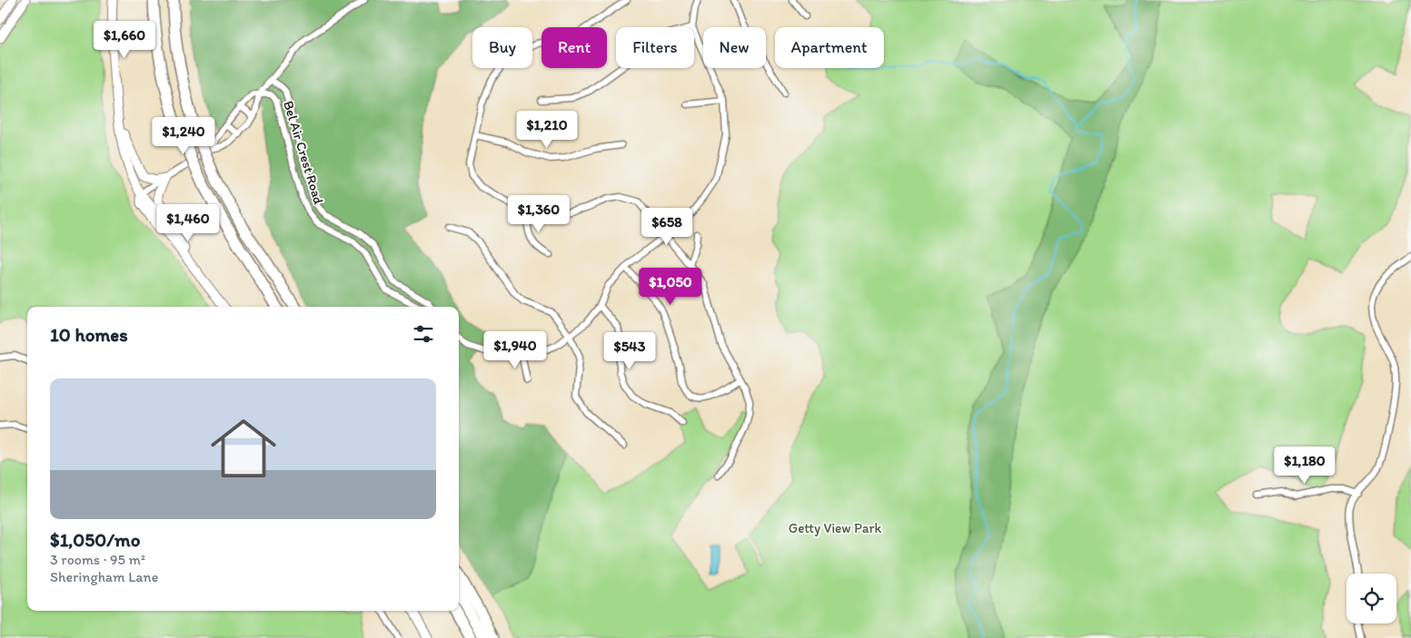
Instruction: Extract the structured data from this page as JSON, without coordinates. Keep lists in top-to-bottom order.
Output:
{
  "streets": {
    "street": ["Bel Air Crest Road"]
  },
  "parks": ["Getty View Park"],
  "page": {
    "price": [
      "$1,660",
      "$1,210",
      "$1,240",
      "$1,360",
      "$1,460",
      "$658",
      "$1,050",
      "$1,940",
      "$543",
      "$1,180"
    ],
    "chip": [
      "Buy",
      "Rent",
      "Filters",
      "New",
      "Apartment"
    ],
    "heading": "10 homes",
    "list": [
      {
        "name": "$1,050/mo",
        "note": "3 rooms · 95 m² · Sheringham Lane"
      }
    ]
  }
}
